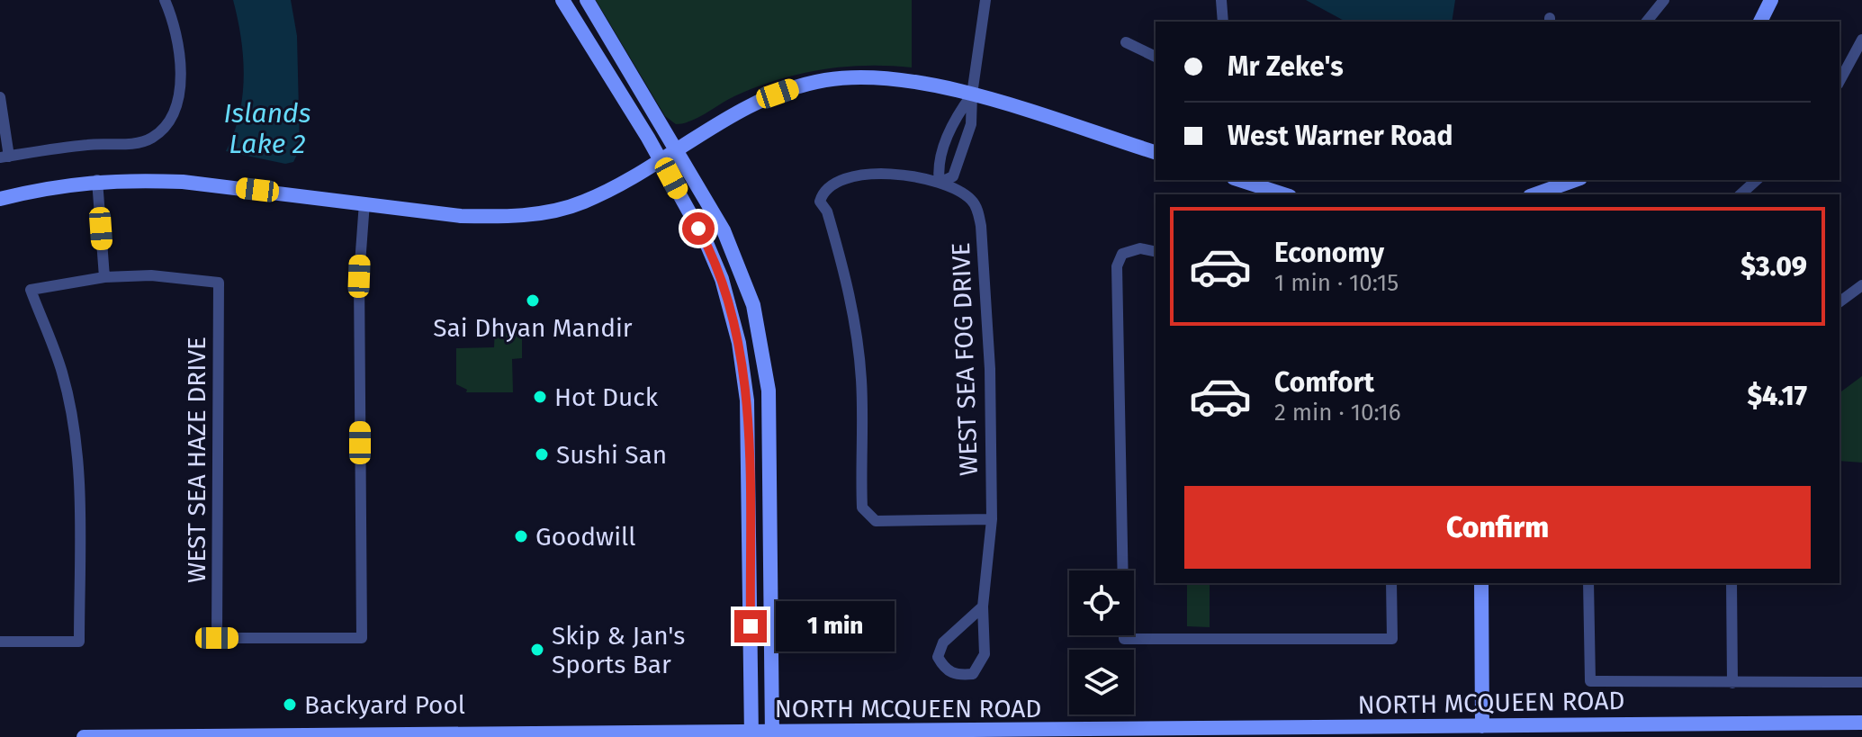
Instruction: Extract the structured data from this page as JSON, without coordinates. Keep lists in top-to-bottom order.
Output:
{
  "streets": {
    "main road": ["NORTH MCQUEEN ROAD"],
    "street": ["WEST SEA FOG DRIVE", "WEST SEA HAZE DRIVE"]
  },
  "water": ["Islands Lake 2"],
  "places": [
    "Sai Dhyan Mandir",
    "Hot Duck",
    "Sushi San",
    "Goodwill",
    "Skip & Jan's Sports Bar",
    "Backyard Pool"
  ],
  "page": {
    "banner": ["Mr Zeke's", "West Warner Road"],
    "list": [
      {
        "name": "Economy",
        "note": "1 min · 10:15",
        "value": "$3.09"
      },
      {
        "name": "Comfort",
        "note": "2 min · 10:16",
        "value": "$4.17"
      }
    ],
    "buttons": "Confirm",
    "bubble": "1 min"
  }
}
